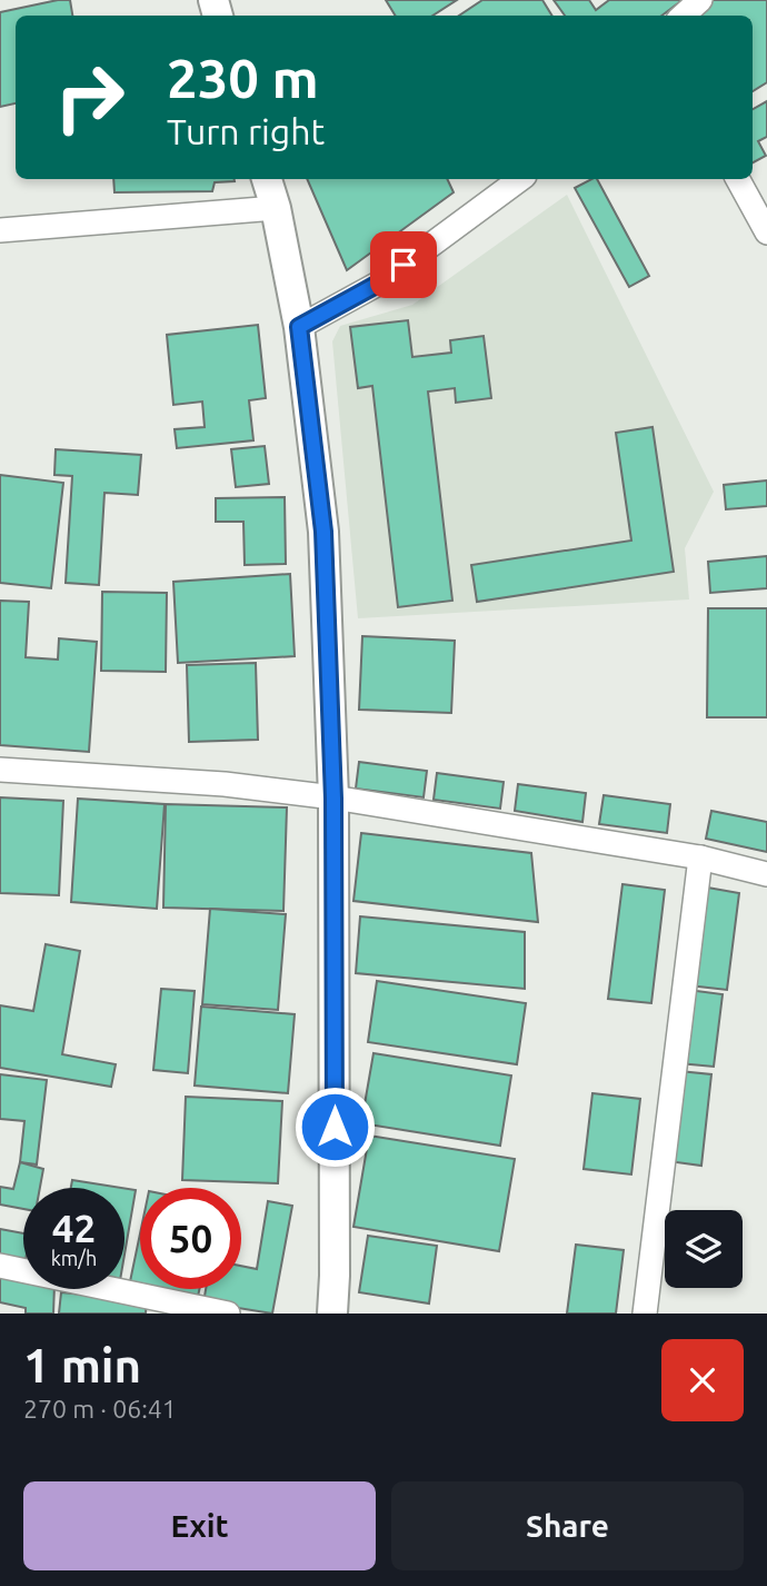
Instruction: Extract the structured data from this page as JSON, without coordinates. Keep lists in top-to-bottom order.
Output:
{
  "page": {
    "turn": ["230 m", "Turn right"],
    "speed": "42 km/h",
    "limit": "50",
    "heading": ["1 min", "270 m · 06:41"],
    "buttons": ["Exit", "Share"]
  }
}
